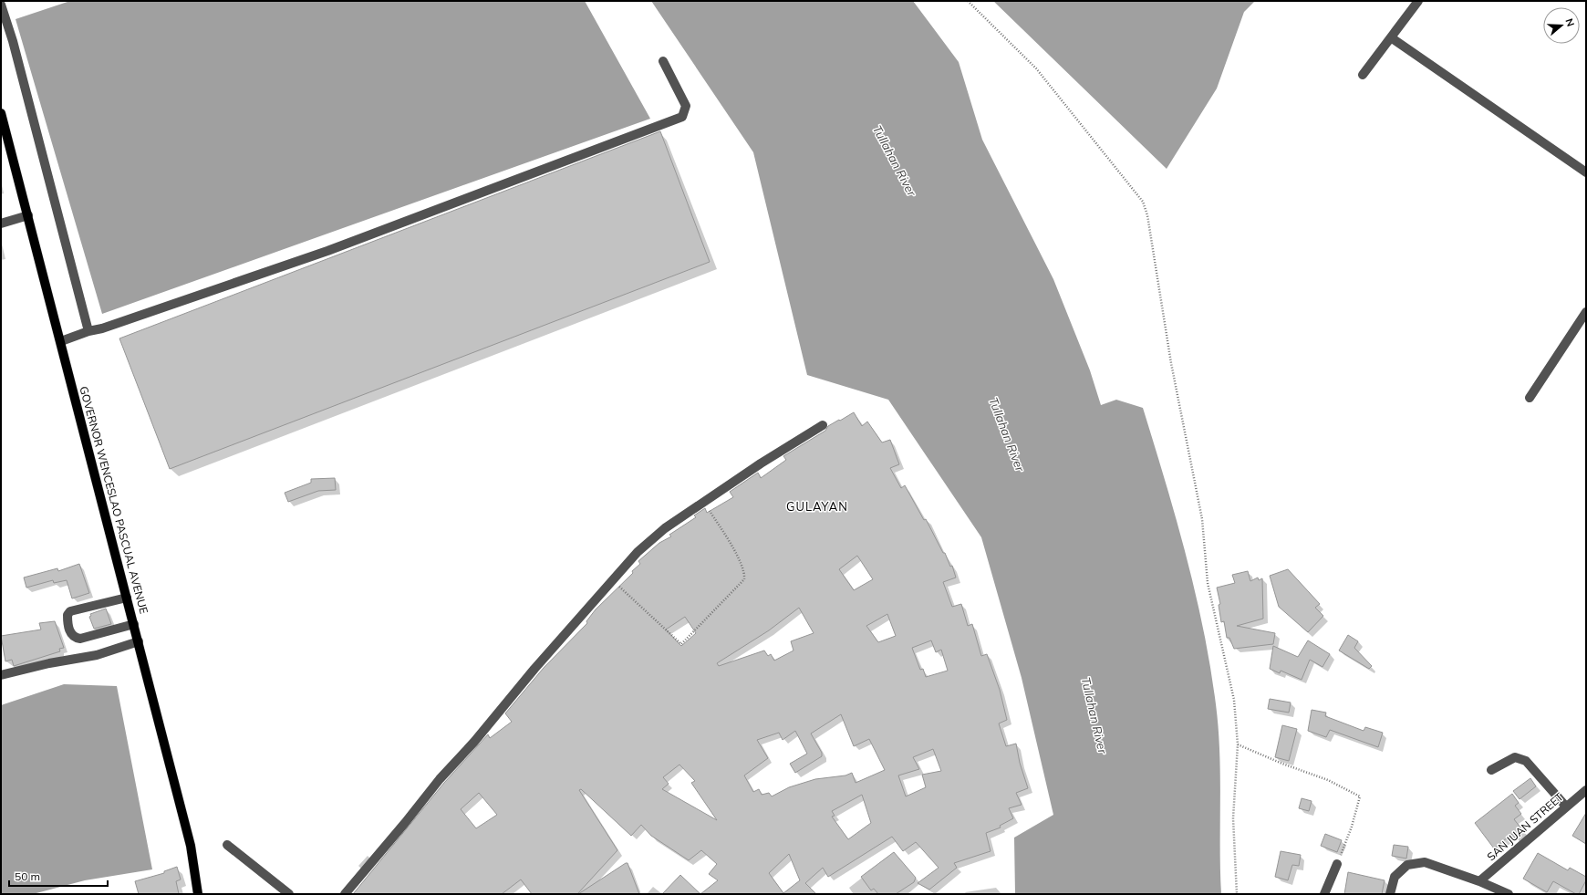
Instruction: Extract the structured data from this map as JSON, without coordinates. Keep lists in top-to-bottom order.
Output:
{
  "streets": {
    "main road": ["GOVERNOR WENCESLAO PASCUAL AVENUE"],
    "street": ["SAN JUAN STREET"]
  },
  "districts": ["GULAYAN"],
  "water": ["Tullahan River"],
  "scale_bar": "50 m",
  "north": "right"
}
